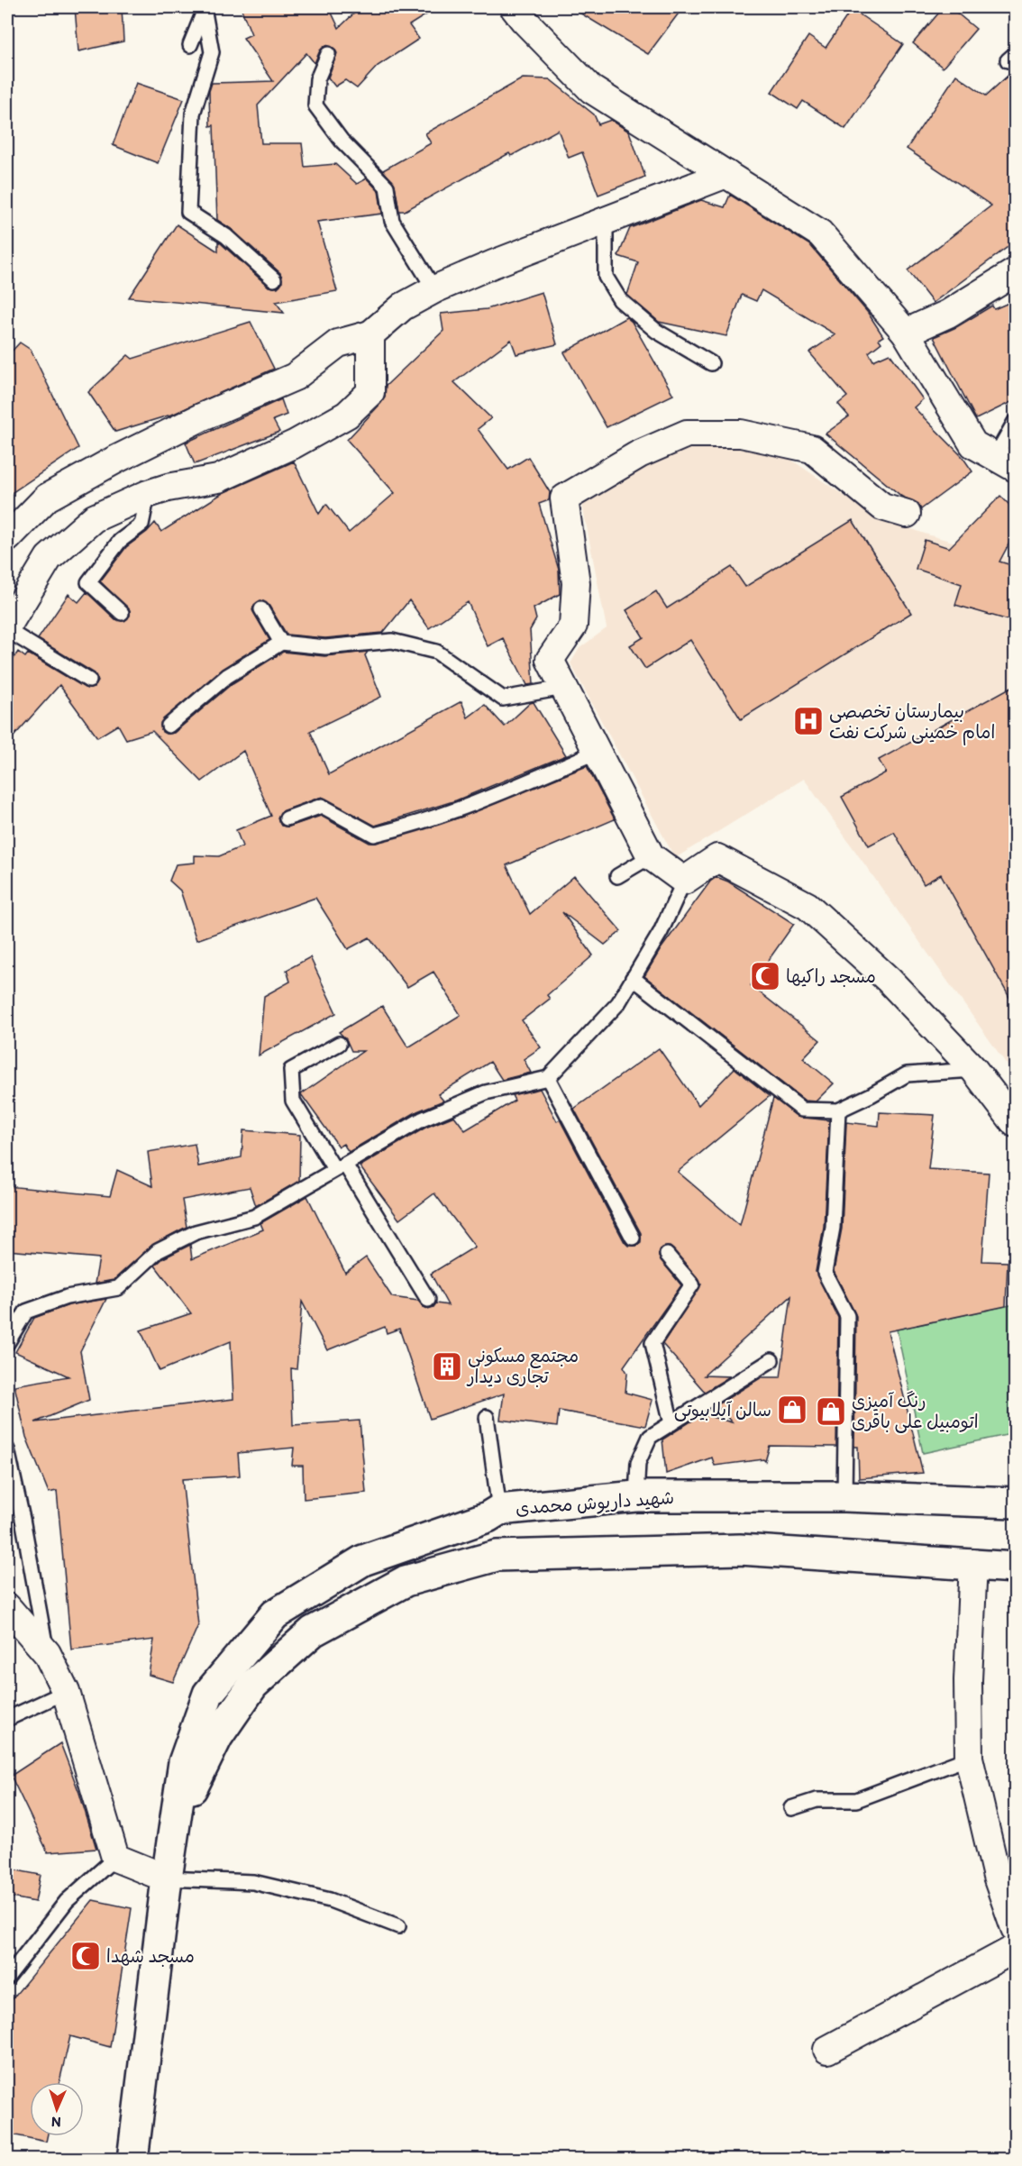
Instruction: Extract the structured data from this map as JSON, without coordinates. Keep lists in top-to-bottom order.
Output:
{
  "streets": {
    "main road": ["شهید داریوش محمدی"]
  },
  "places": {
    "hospital": ["بیمارستان تخصصی امام خمینی شرکت نفت"],
    "mosque": ["مسجد راکیها", "مسجد شهدا"],
    "building": ["مجتمع مسکونی تجاری دیدار"],
    "shop": ["سالن آیلابیوتی", "رنگ آمیزی اتومبیل علی باقری"]
  },
  "north": "bottom"
}
